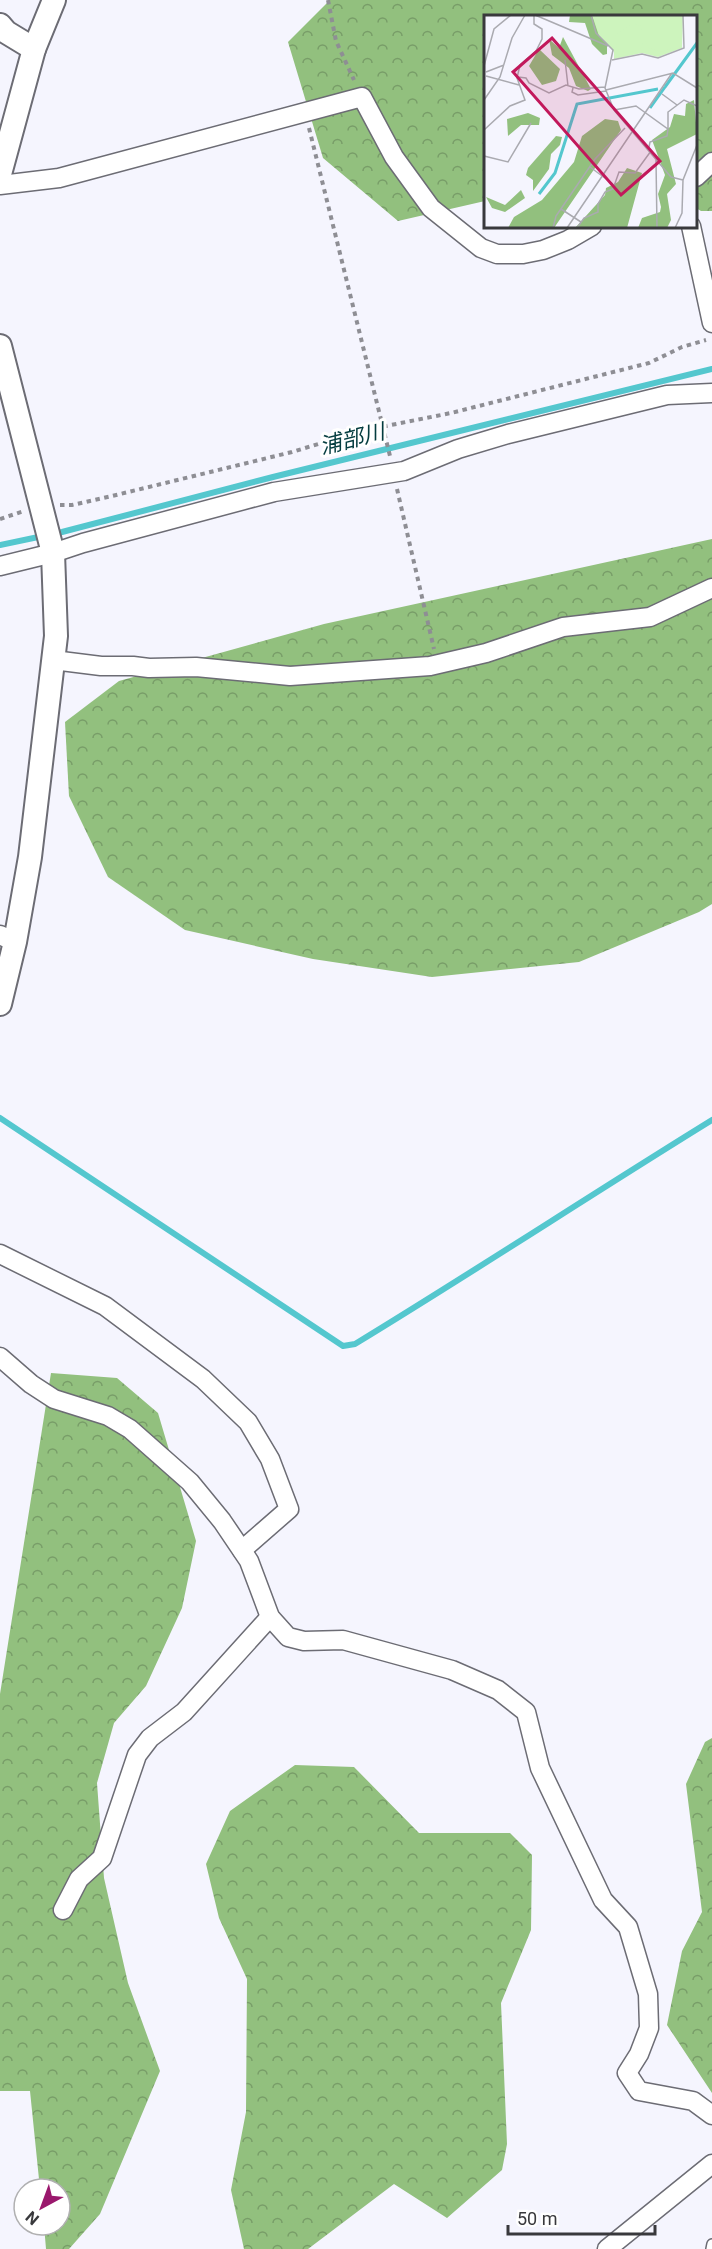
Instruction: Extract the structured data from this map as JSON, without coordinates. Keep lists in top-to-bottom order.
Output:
{
  "water": ["浦部川"],
  "scale_bar": "50 m",
  "north": "bottom left"
}
